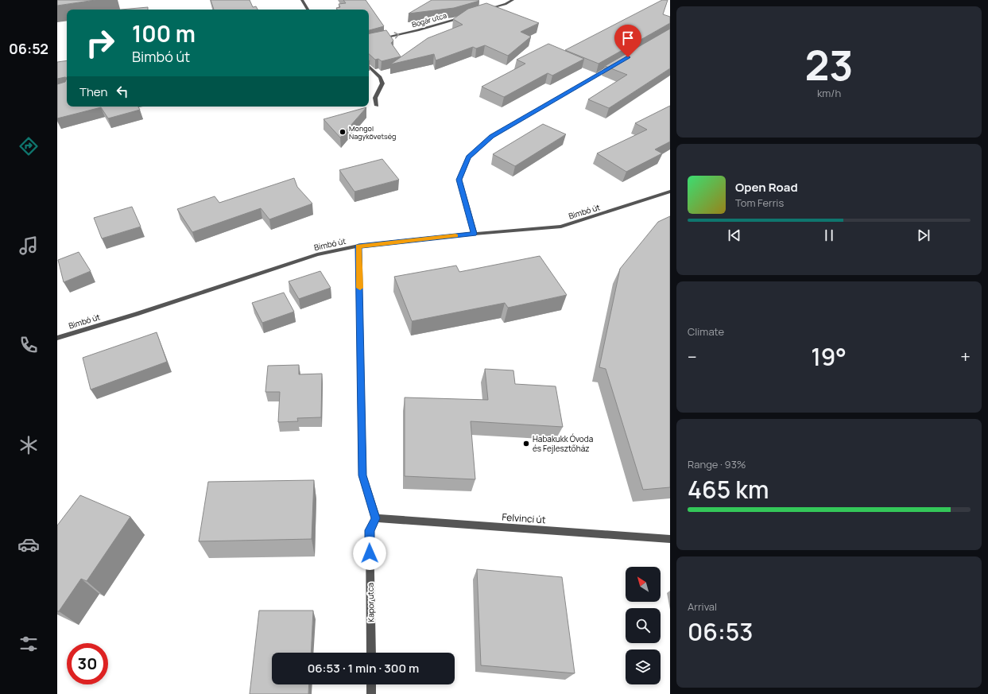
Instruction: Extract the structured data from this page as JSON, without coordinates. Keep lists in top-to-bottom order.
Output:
{
  "streets": {
    "street": [
      "Bogár utca",
      "Bimbó út",
      "Felvinci út",
      "Kapor utca"
    ]
  },
  "crossings": [
    ["Felvinci út", "Kapor utca"]
  ],
  "one_way": ["Bogár utca"],
  "places": ["Mongol Nagykövetség", "Habakukk Óvoda és Fejlesztőház"],
  "north": "top left",
  "page": {
    "tabs": "06:52",
    "tile": [
      ["23", "km/h"],
      "Climate",
      ["Range · 93%", "465 km"],
      ["Arrival", "06:53"]
    ],
    "turn": ["100 m", "Bimbó út"],
    "then": "Then",
    "song": ["Open Road", "Tom Ferris"],
    "heat": ["−", "19°", "+"],
    "limit": "30",
    "trip": "06:53 · 1 min · 300 m"
  }
}
